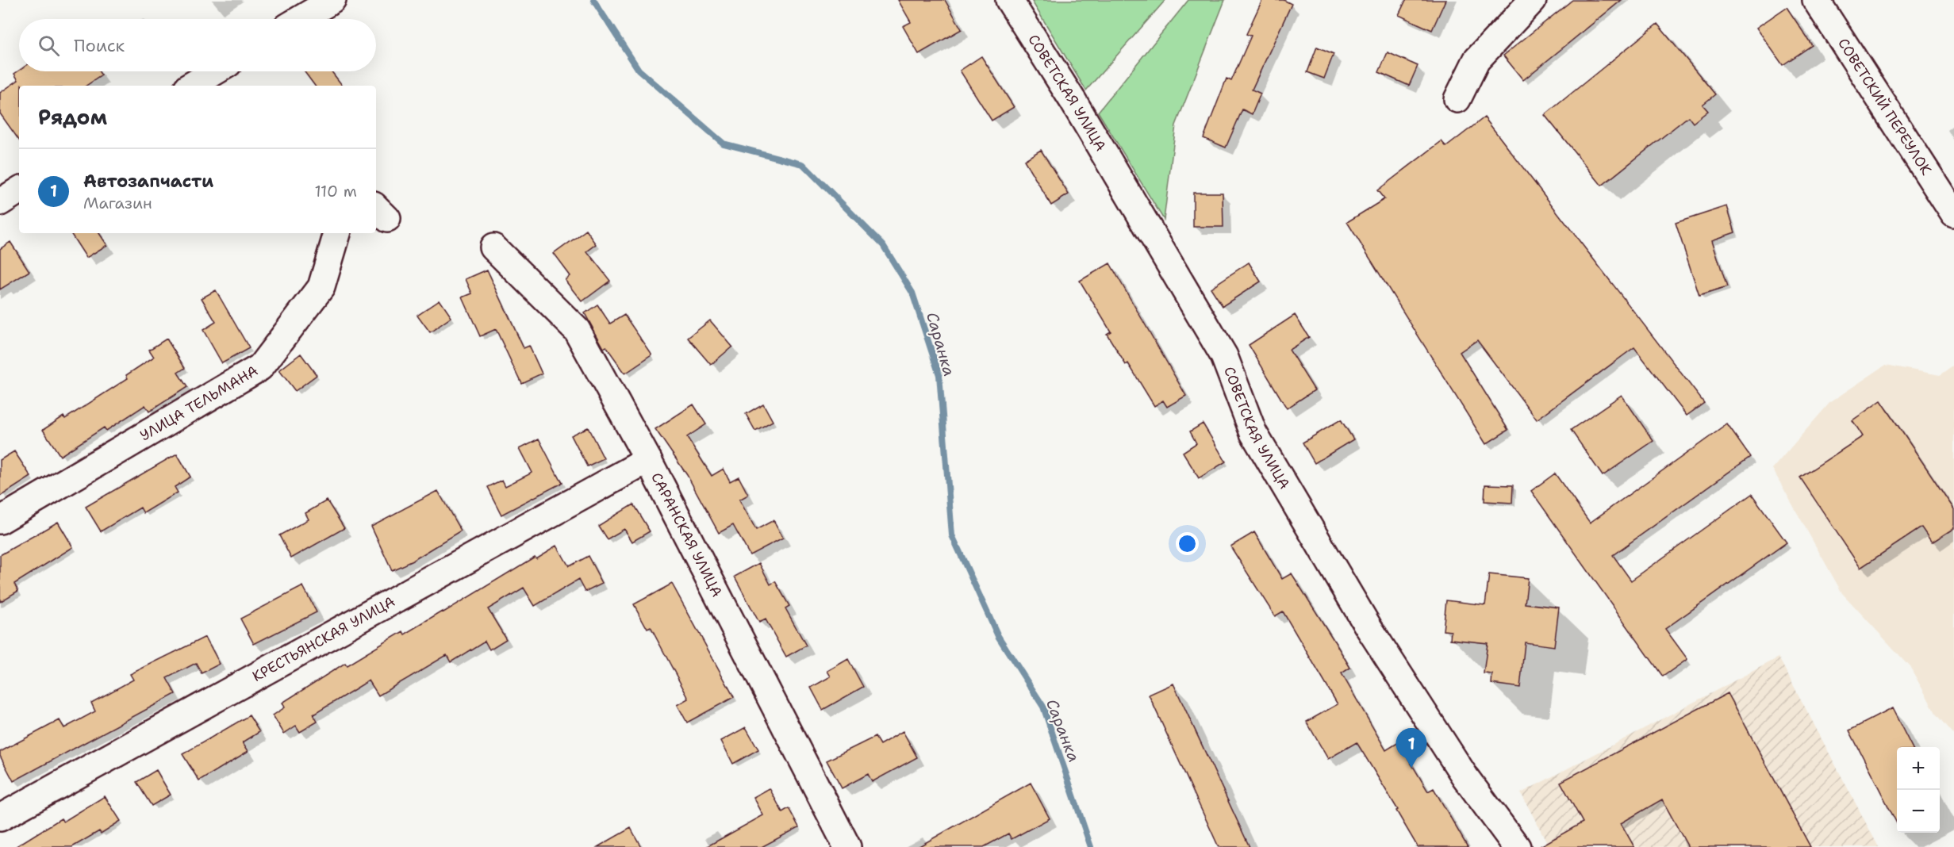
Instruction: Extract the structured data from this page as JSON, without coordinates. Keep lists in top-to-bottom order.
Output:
{
  "streets": {
    "street": [
      "СОВЕТСКАЯ УЛИЦА",
      "СОВЕТСКИЙ ПЕРЕУЛОК",
      "УЛИЦА ТЕЛЬМАНА",
      "САРАНСКАЯ УЛИЦА",
      "КРЕСТЬЯНСКАЯ УЛИЦА"
    ]
  },
  "crossings": [
    ["САРАНСКАЯ УЛИЦА", "КРЕСТЬЯНСКАЯ УЛИЦА"]
  ],
  "water": ["Саранка"],
  "page": {
    "search": "Поиск",
    "heading": "Рядом",
    "list": [
      {
        "mark": "1",
        "name": "Автозапчасти",
        "note": "Магазин",
        "value": "110 m"
      }
    ],
    "pins": "1",
    "map_buttons": ["+", "−"]
  }
}
